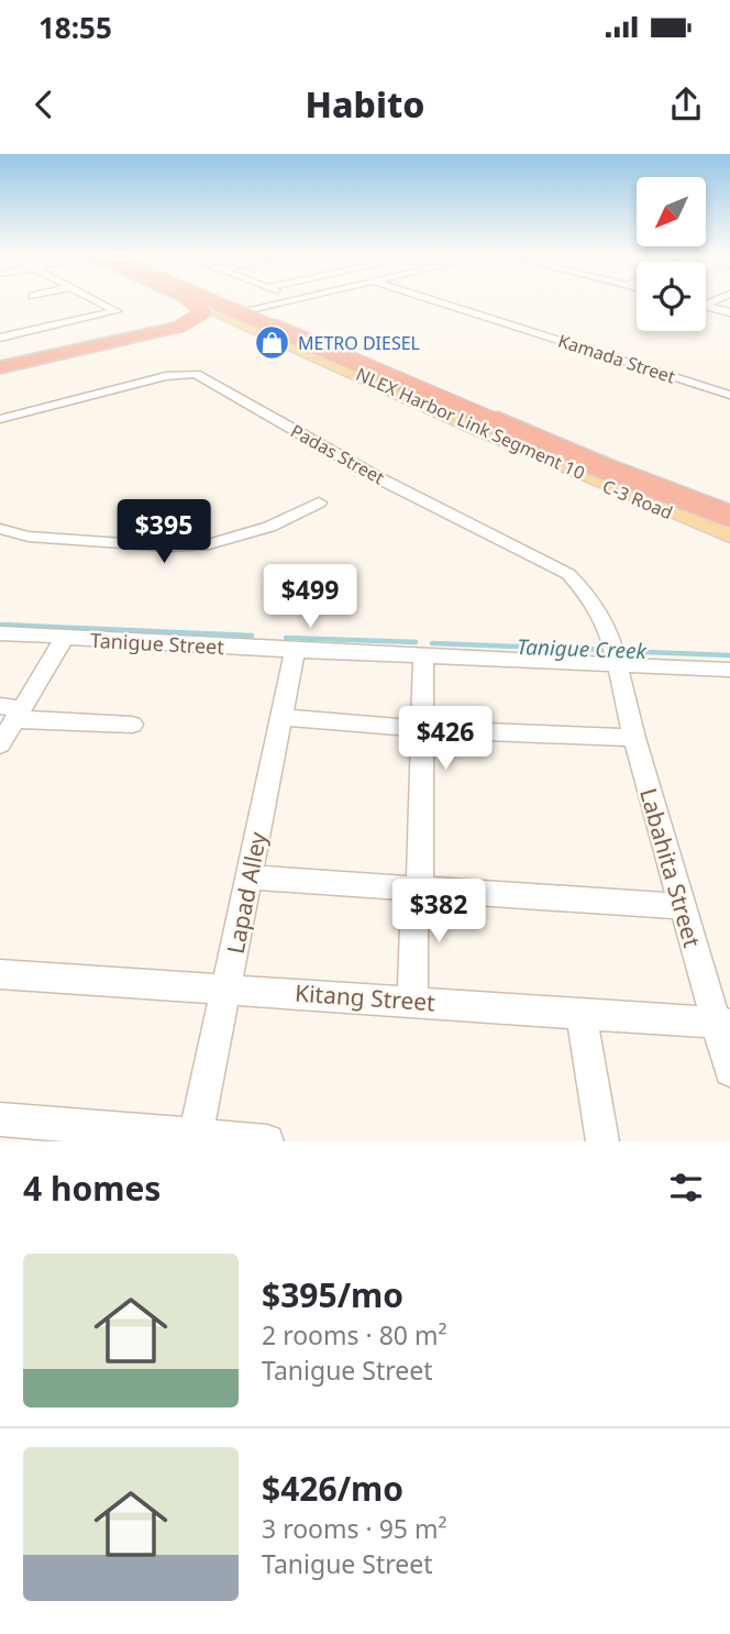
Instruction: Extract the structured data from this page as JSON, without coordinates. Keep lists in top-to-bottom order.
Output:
{
  "streets": {
    "highway": ["NLEX Harbor Link Segment 10"],
    "main road": ["C-3 Road"],
    "street": [
      "Kamada Street",
      "Padas Street",
      "Tanigue Street",
      "Labahita Street",
      "Lapad Alley",
      "Kitang Street"
    ]
  },
  "crossings": [
    ["NLEX Harbor Link Segment 10", "C-3 Road"],
    ["Padas Street", "Tanigue Street"],
    ["Padas Street", "Labahita Street"],
    ["Tanigue Street", "Labahita Street"],
    ["Tanigue Street", "Lapad Alley"],
    ["Labahita Street", "Kitang Street"],
    ["Lapad Alley", "Kitang Street"]
  ],
  "water": ["Tanigue Creek"],
  "places": {
    "shop": ["METRO DIESEL"]
  },
  "north": "bottom left",
  "page": {
    "status": "18:55",
    "header": "Habito",
    "price": [
      "$395",
      "$499",
      "$426",
      "$382"
    ],
    "heading": "4 homes",
    "list": [
      {
        "name": "$395/mo",
        "note": "2 rooms · 80 m² · Tanigue Street"
      },
      {
        "name": "$426/mo",
        "note": "3 rooms · 95 m² · Tanigue Street"
      }
    ]
  }
}
